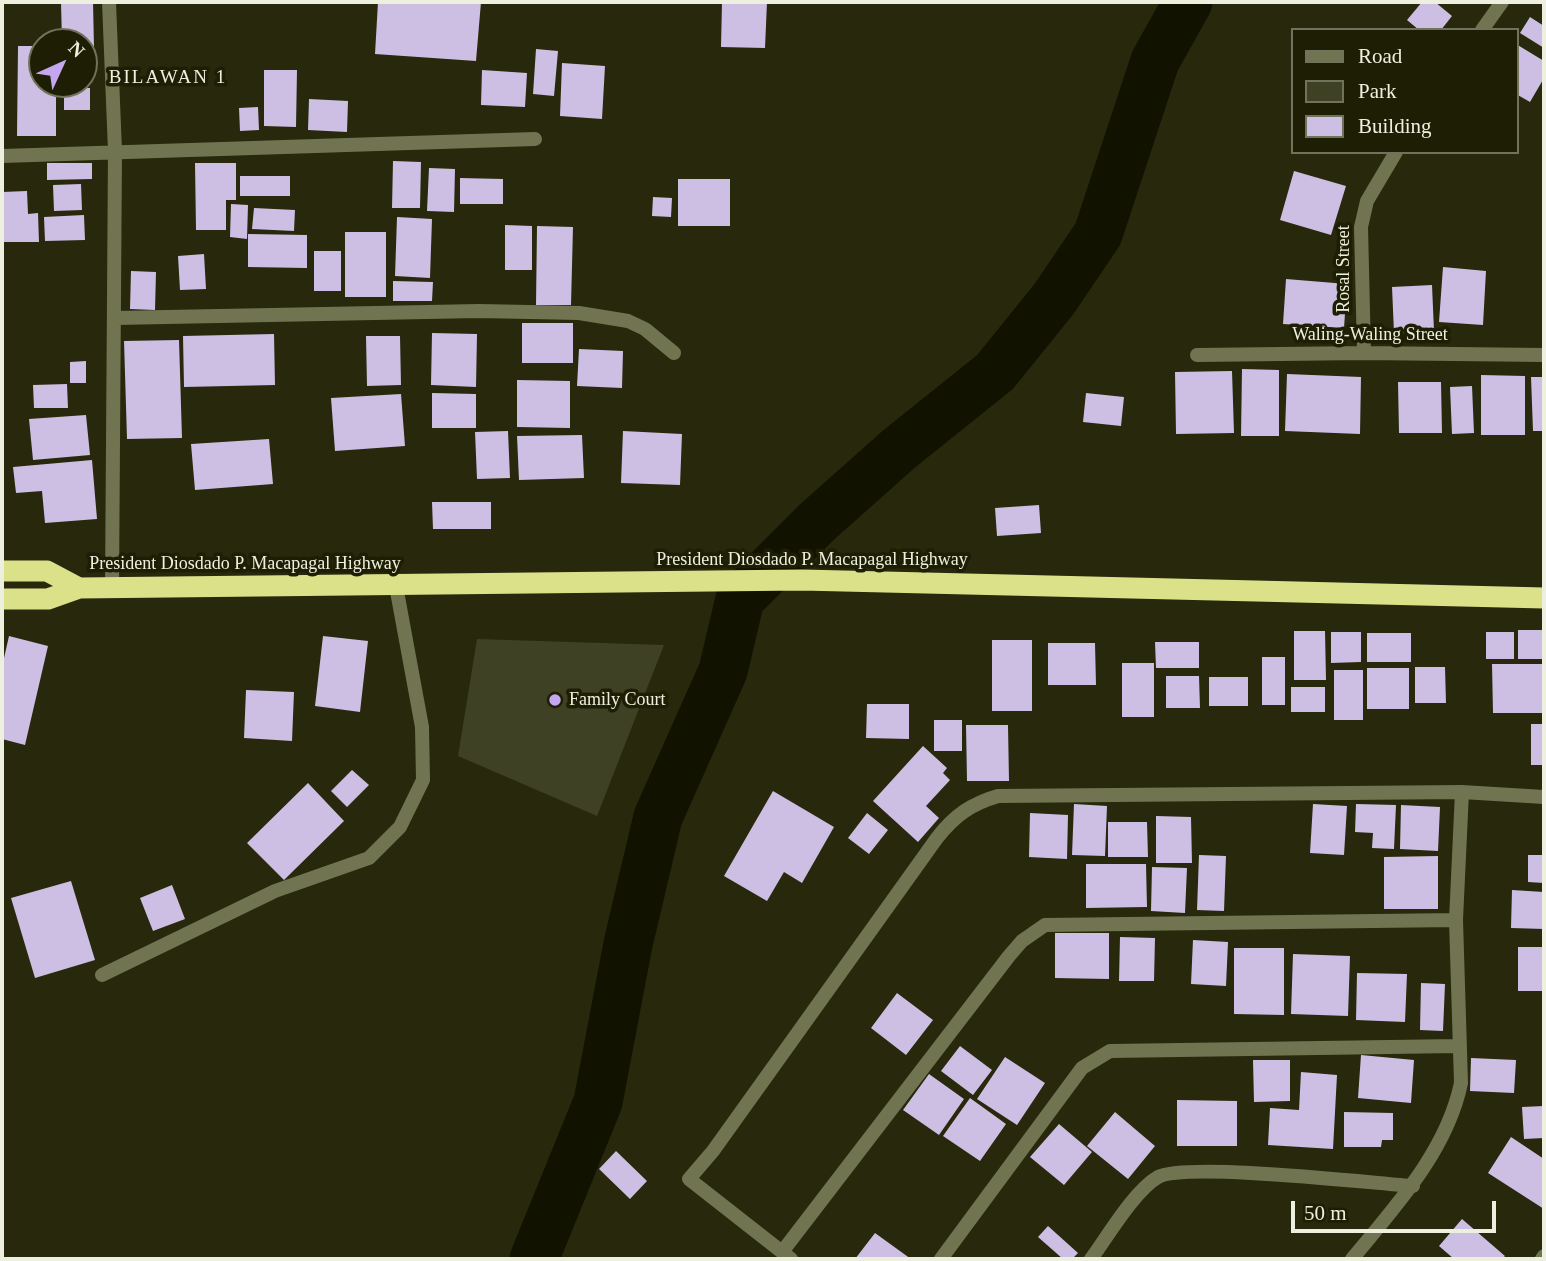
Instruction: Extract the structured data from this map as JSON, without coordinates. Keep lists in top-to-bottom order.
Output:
{
  "streets": {
    "highway": ["President Diosdado P. Macapagal Highway"],
    "street": ["Rosal Street", "Waling-Waling Street"]
  },
  "crossings": [
    ["Rosal Street", "Waling-Waling Street"]
  ],
  "districts": ["BILAWAN 1"],
  "places": ["Family Court"],
  "legend": ["Road", "Park", "Building"],
  "scale_bar": "50 m",
  "north": "top right"
}
